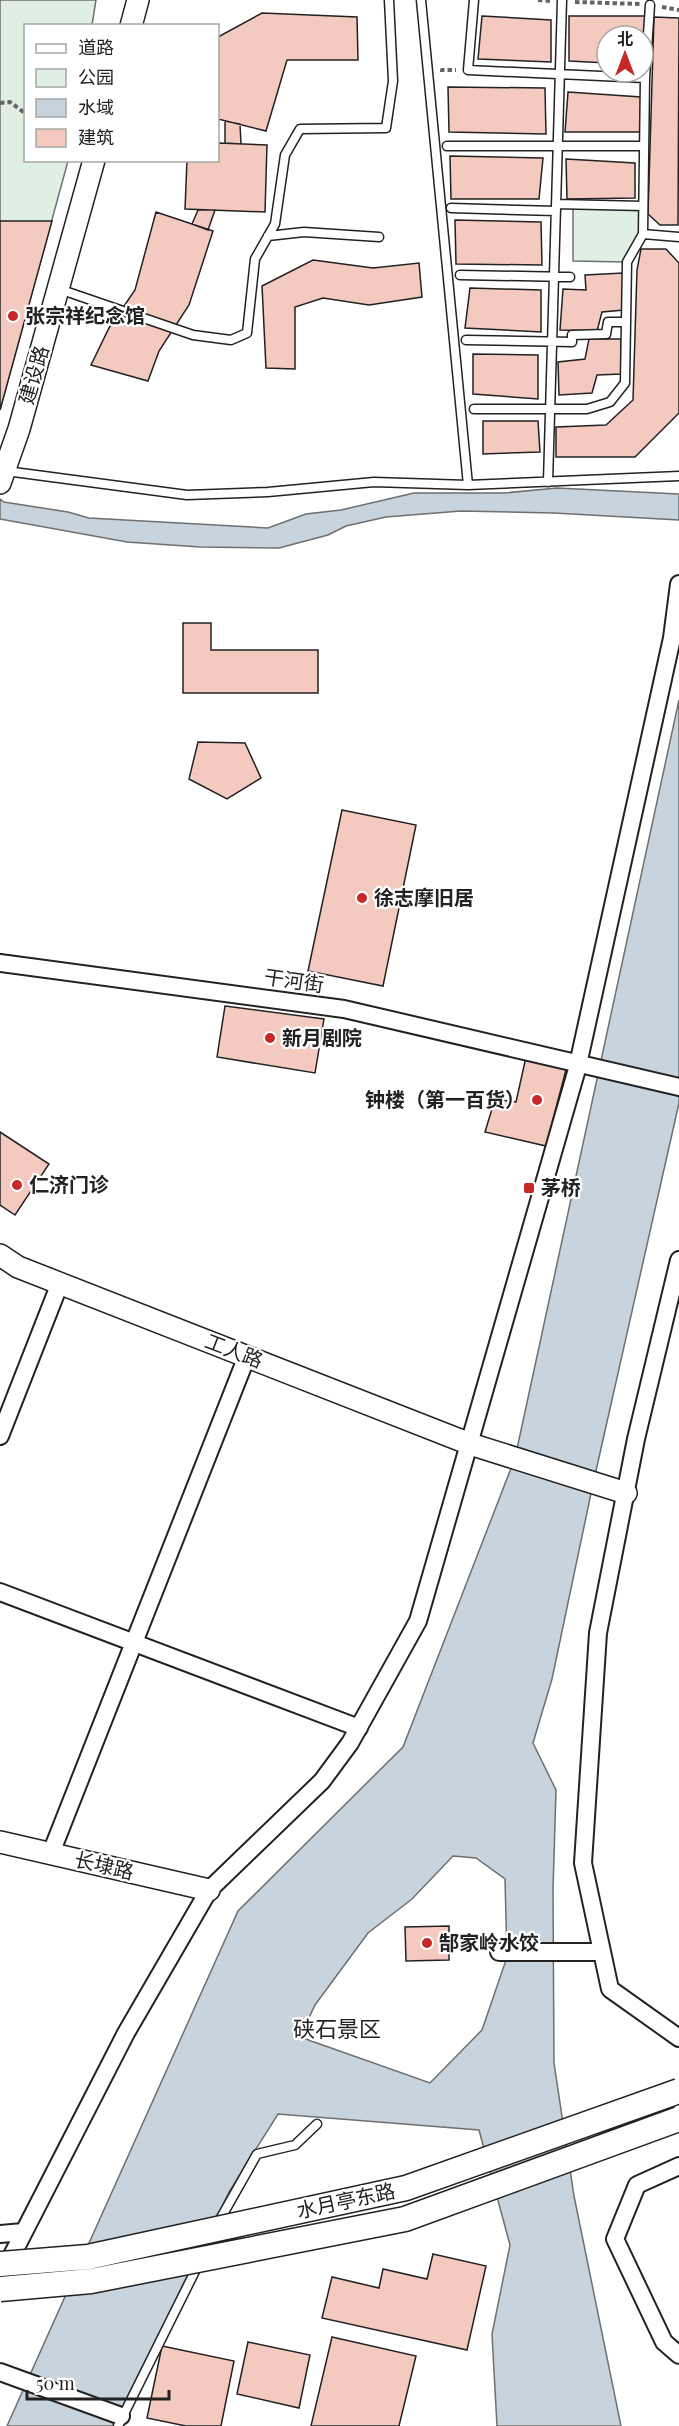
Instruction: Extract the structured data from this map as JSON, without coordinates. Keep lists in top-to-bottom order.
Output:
{
  "streets": {
    "main road": ["水月亭东路"],
    "street": [
      "建设路",
      "干河街",
      "工人路",
      "长埭路"
    ]
  },
  "districts": ["硖石景区"],
  "places": {
    "other": [
      "张宗祥纪念馆",
      "徐志摩旧居",
      "新月剧院",
      "钟楼（第一百货）",
      "仁济门诊",
      "郜家岭水饺"
    ],
    "transit": ["茅桥"]
  },
  "legend": [
    "道路",
    "公园",
    "水域",
    "建筑"
  ],
  "scale_bar": "50 m",
  "north": "top"
}
